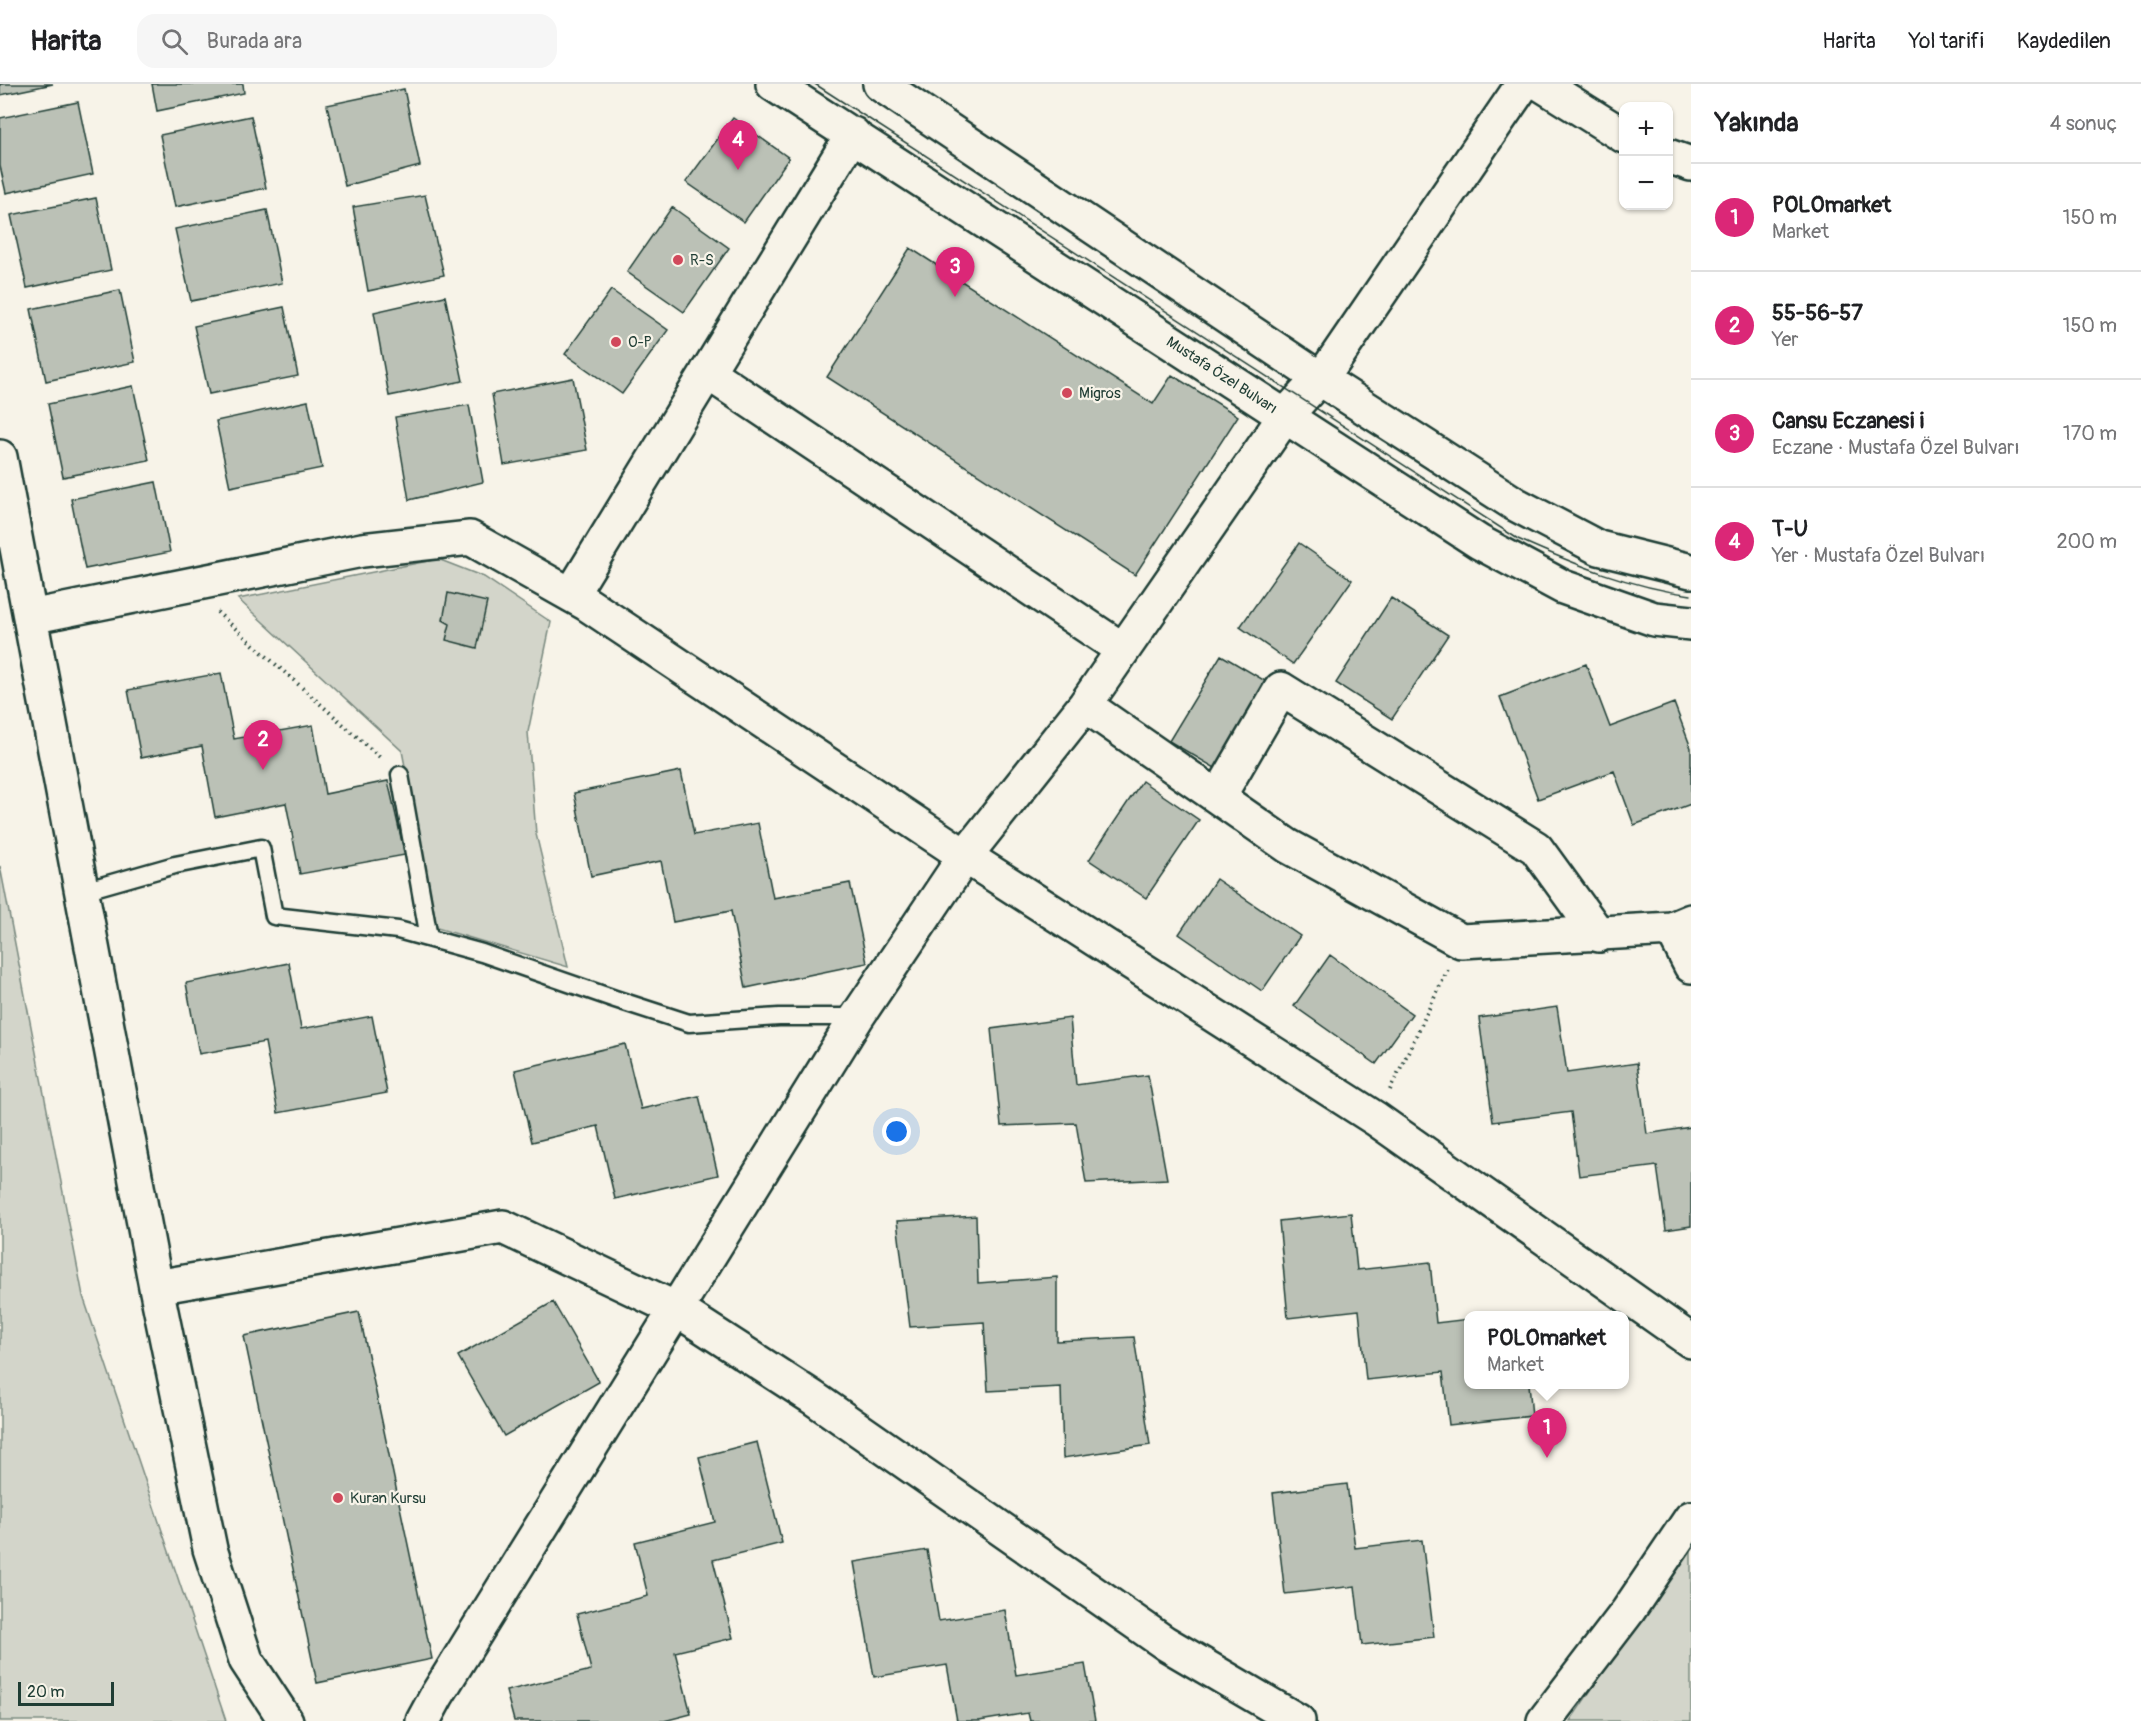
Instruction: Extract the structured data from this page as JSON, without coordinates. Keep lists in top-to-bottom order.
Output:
{
  "streets": {
    "street": ["Mustafa Özel Bulvarı"]
  },
  "places": [
    "R-S",
    "O-P",
    "Migros",
    "Kuran Kursu"
  ],
  "scale_bar": "20 m",
  "page": {
    "header": "Harita",
    "search": "Burada ara",
    "nav": ["Harita", "Yol tarifi", "Kaydedilen"],
    "heading": ["Yakında", "4 sonuç"],
    "map_buttons": ["+", "−"],
    "pins": [
      "4",
      "3",
      "2",
      "1"
    ],
    "list": [
      {
        "mark": "1",
        "name": "POLOmarket",
        "note": "Market",
        "value": "150 m"
      },
      {
        "mark": "2",
        "name": "55-56-57",
        "note": "Yer",
        "value": "150 m"
      },
      {
        "mark": "3",
        "name": "Cansu Eczanesi i",
        "note": "Eczane · Mustafa Özel Bulvarı",
        "value": "170 m"
      },
      {
        "mark": "4",
        "name": "T-U",
        "note": "Yer · Mustafa Özel Bulvarı",
        "value": "200 m"
      }
    ],
    "popup": ["POLOmarket", "Market"],
    "scale": "20 m"
  }
}
